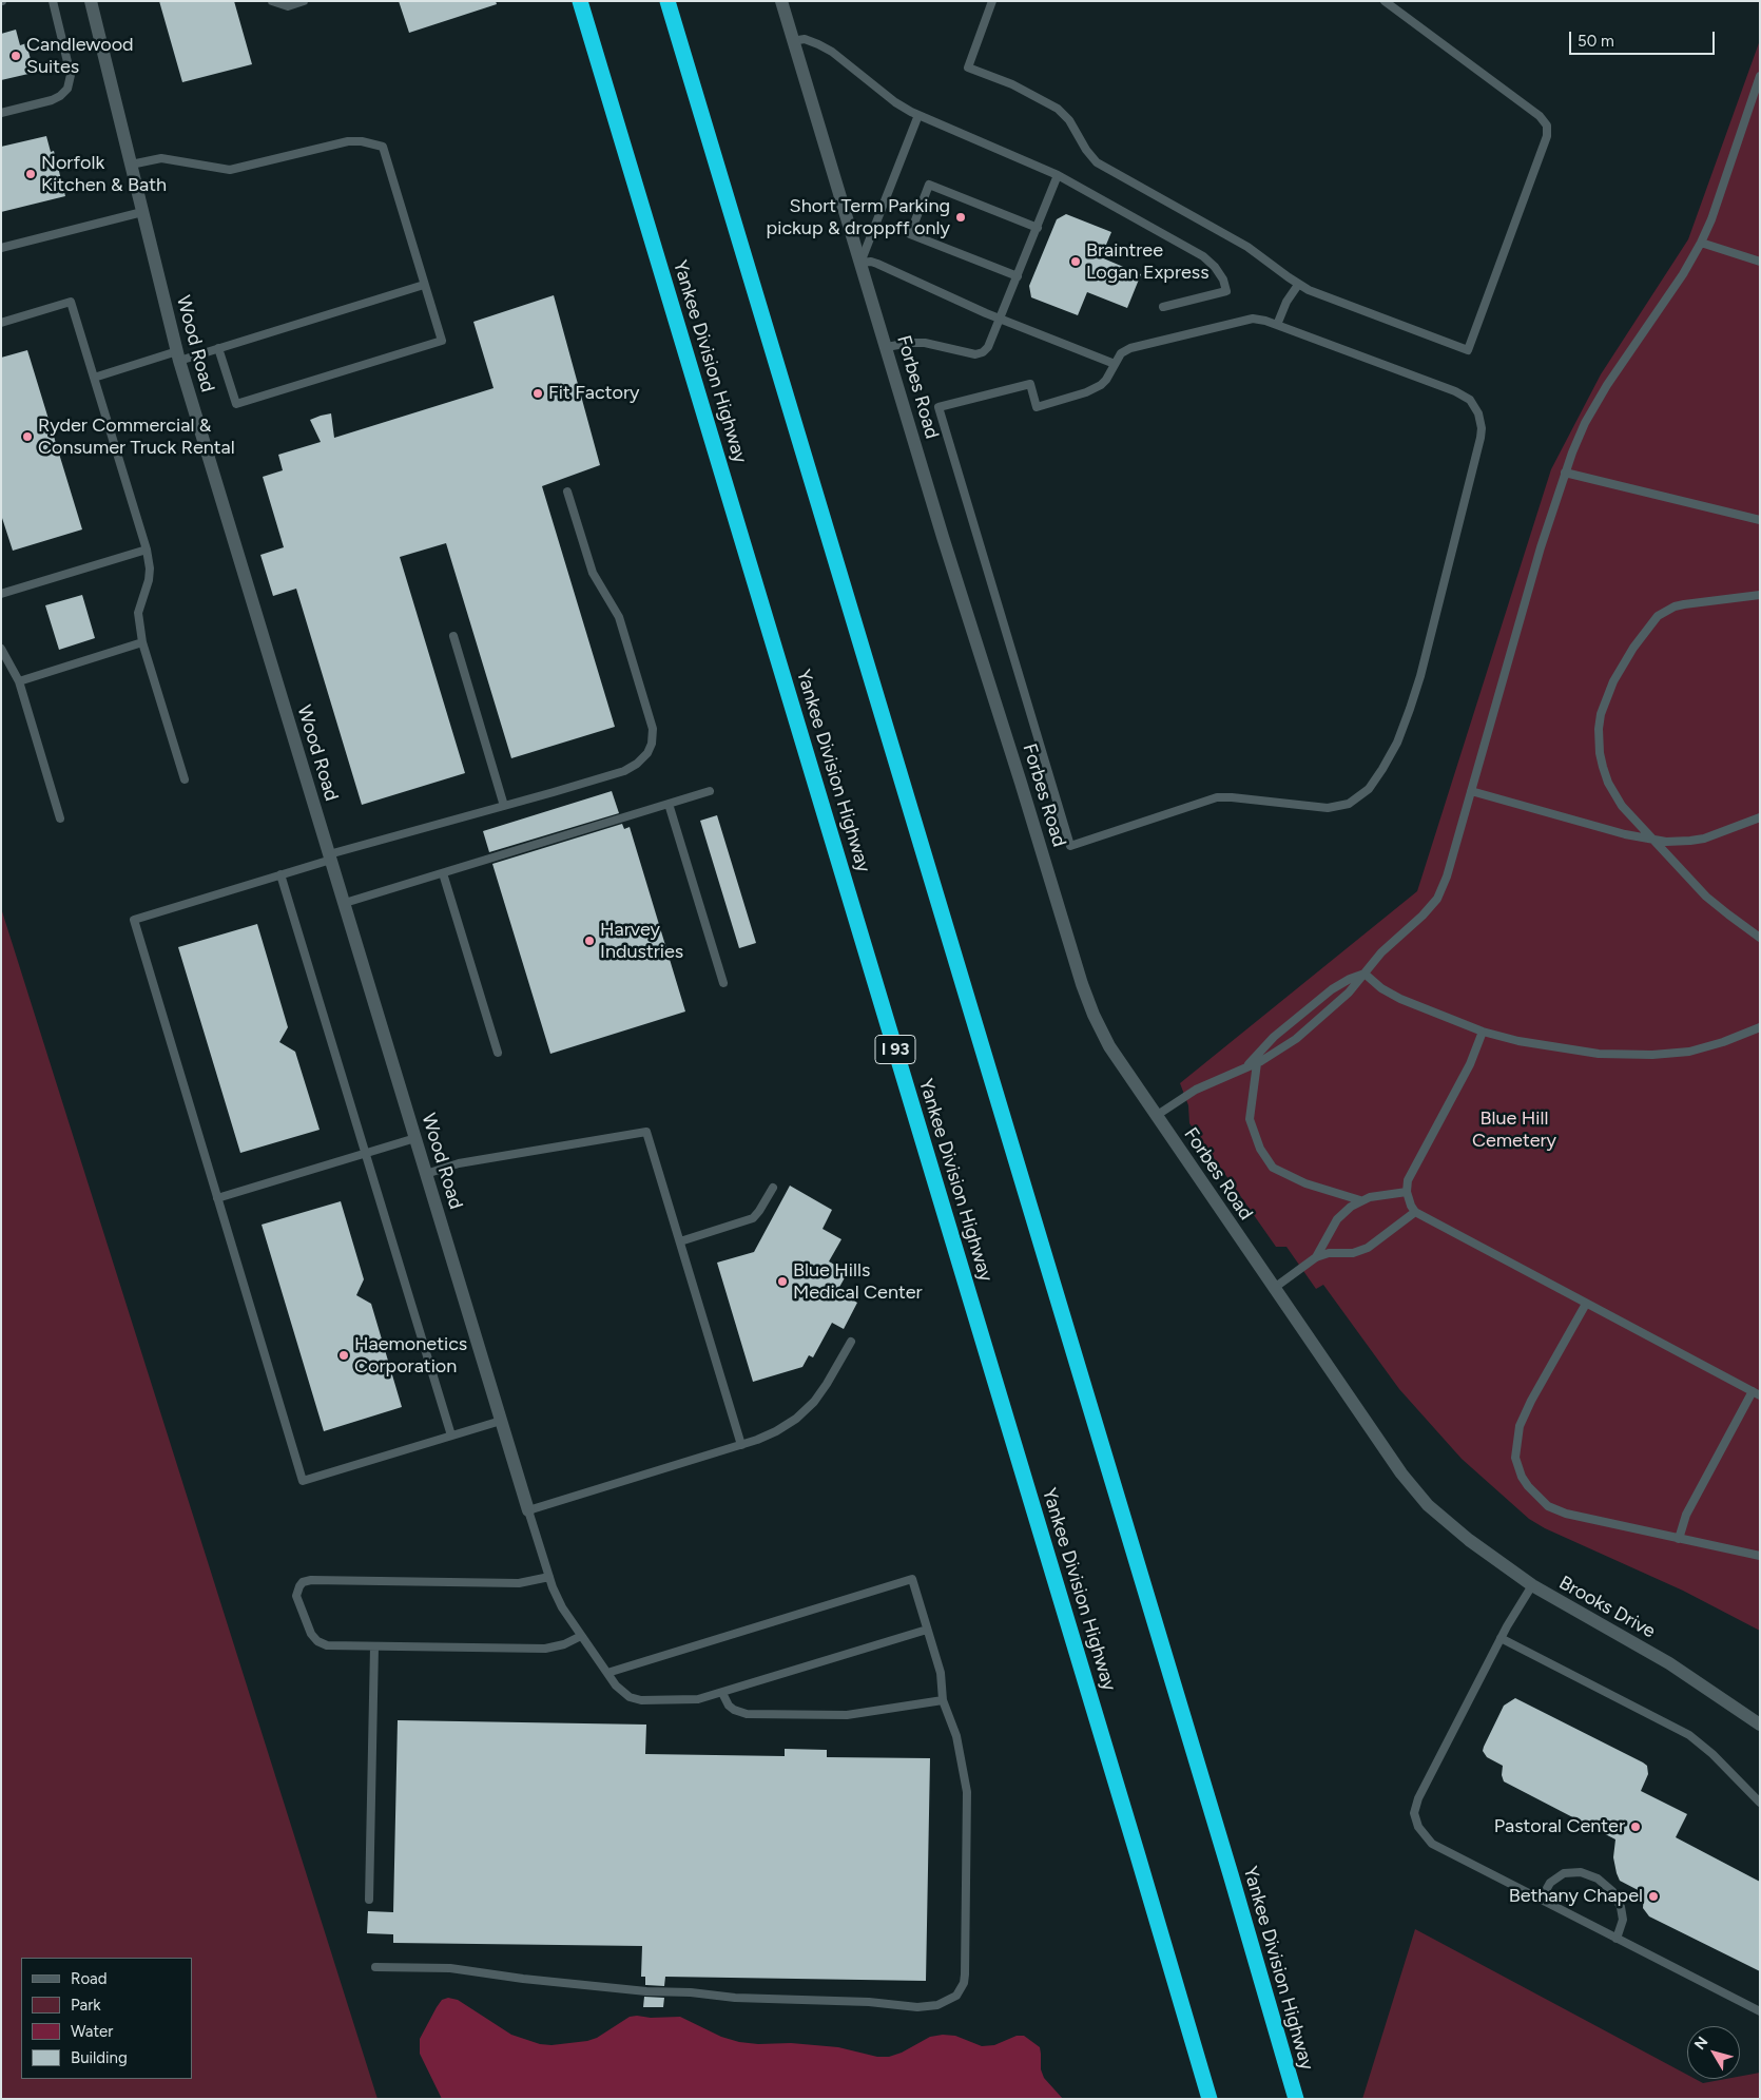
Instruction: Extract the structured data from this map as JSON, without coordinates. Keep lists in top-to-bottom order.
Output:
{
  "streets": {
    "highway": ["Yankee Division Highway", "I 93"],
    "street": ["Wood Road", "Forbes Road", "Brooks Drive"]
  },
  "crossings": [
    ["Forbes Road", "Brooks Drive"]
  ],
  "parks": ["Blue Hill Cemetery"],
  "places": [
    "Candlewood Suites",
    "Norfolk Kitchen & Bath",
    "Short Term Parking pickup & droppff only",
    "Braintree Logan Express",
    "Fit Factory",
    "Ryder Commercial & Consumer Truck Rental",
    "Harvey Industries",
    "Blue Hills Medical Center",
    "Haemonetics Corporation",
    "Pastoral Center",
    "Bethany Chapel"
  ],
  "legend": [
    "Road",
    "Park",
    "Water",
    "Building"
  ],
  "scale_bar": "50 m",
  "north": "top left"
}
